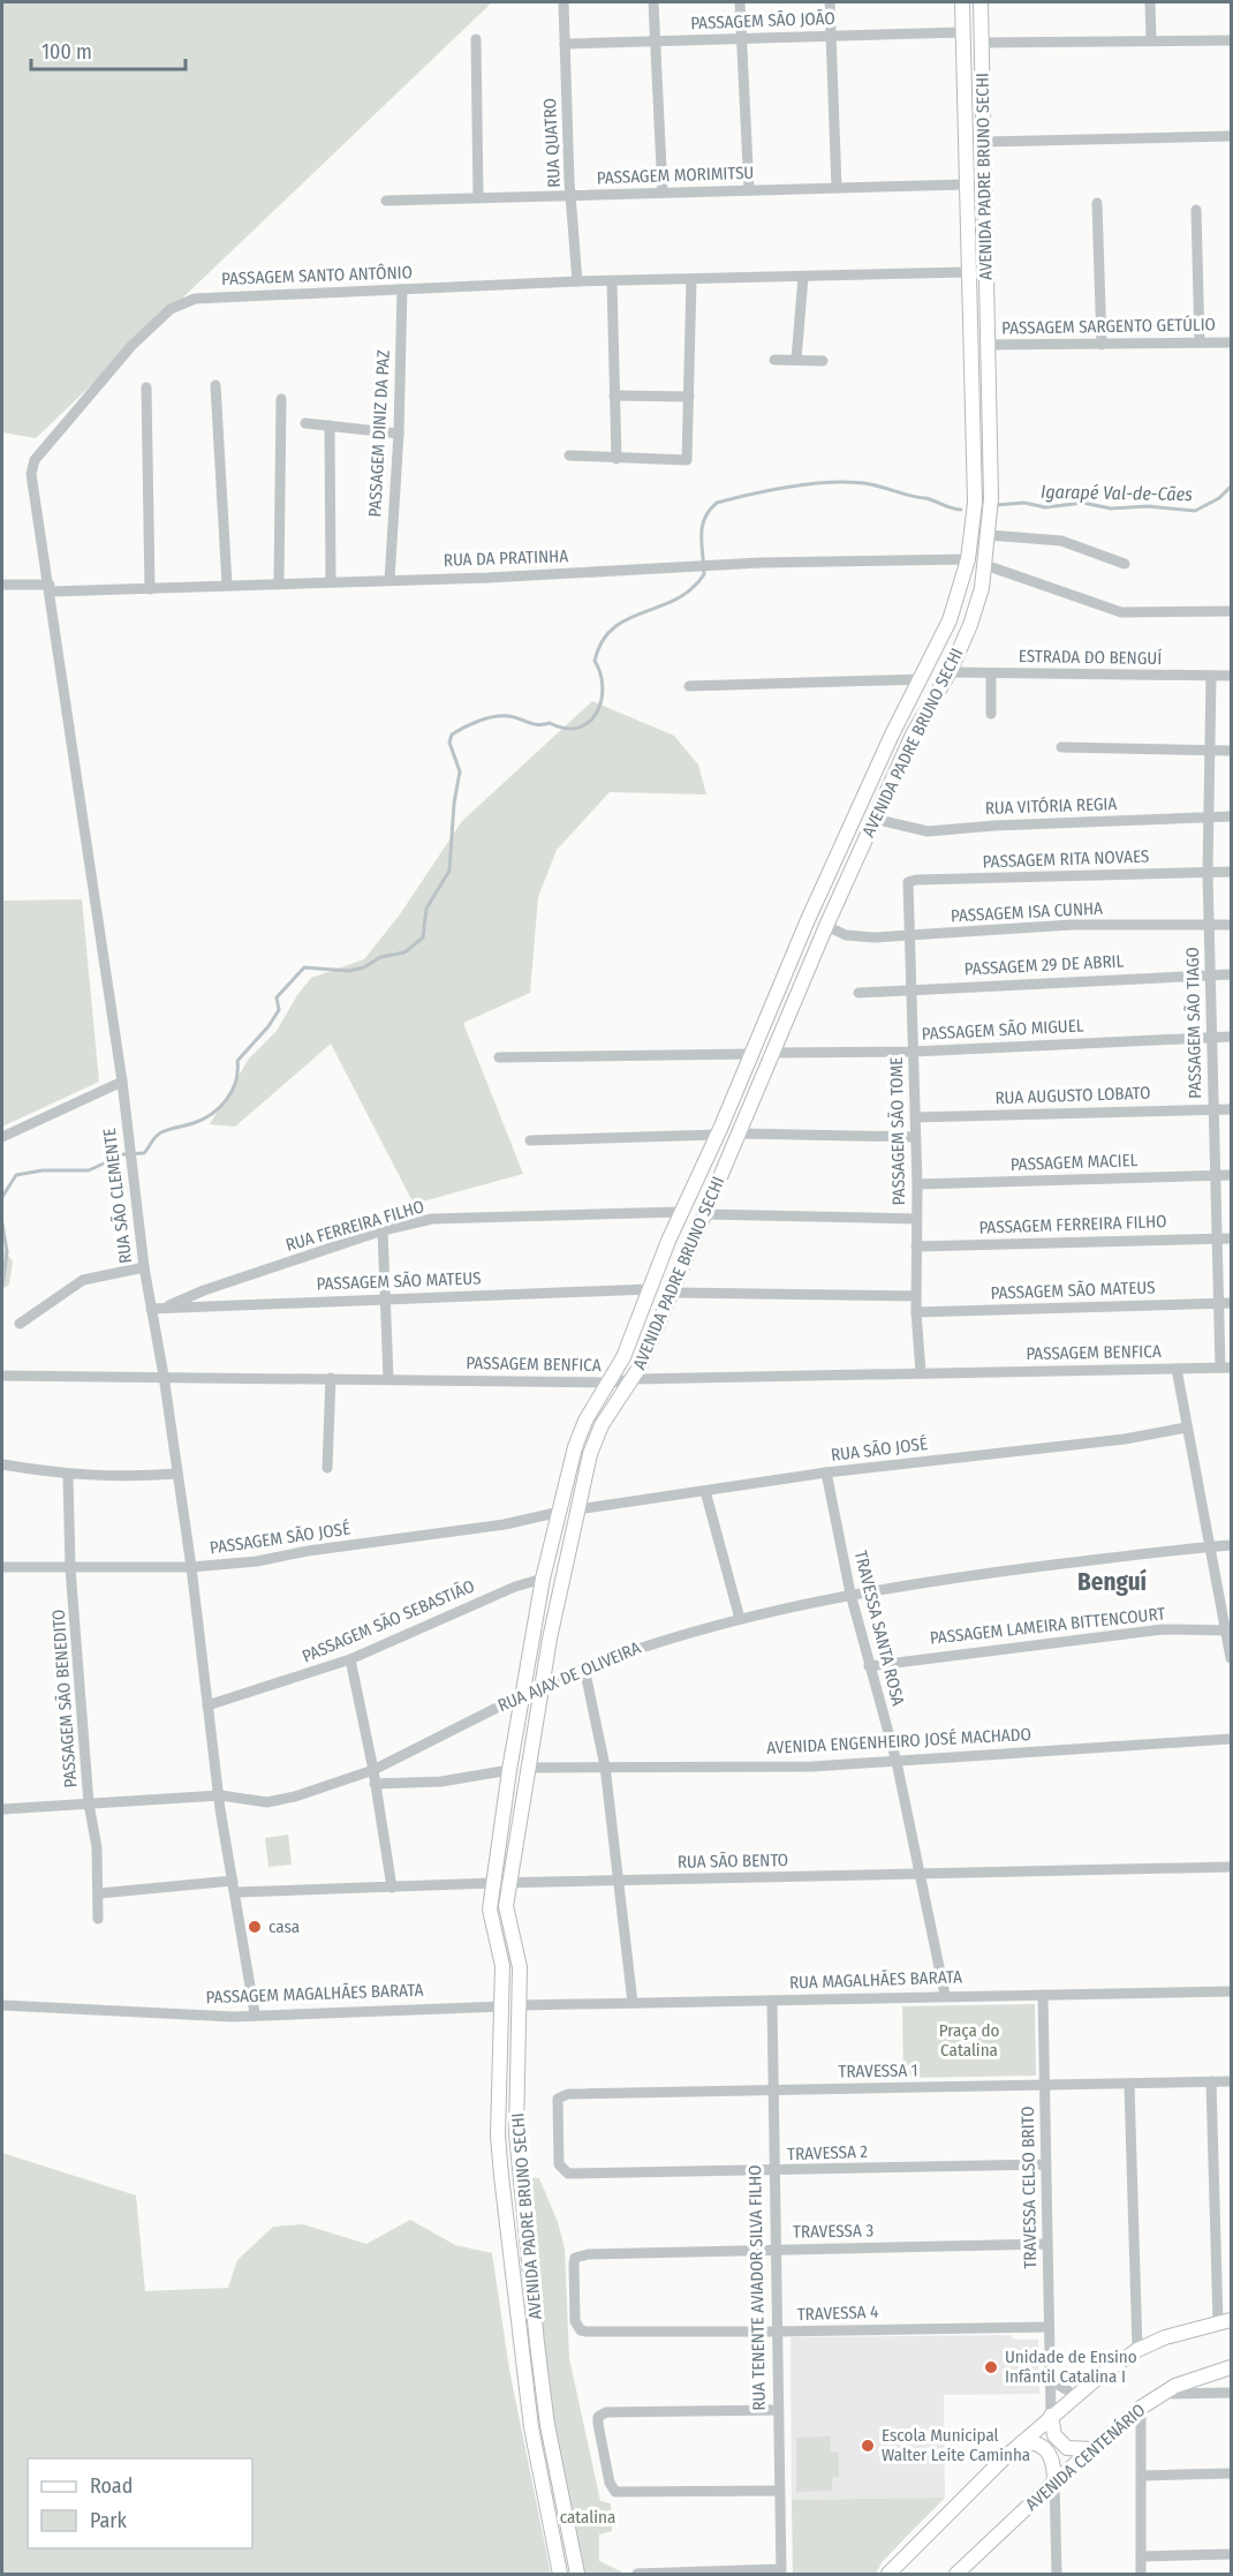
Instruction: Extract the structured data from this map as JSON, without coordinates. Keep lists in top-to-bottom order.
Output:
{
  "streets": {
    "main road": ["AVENIDA PADRE BRUNO SECHI", "RUA AJAX DE OLIVEIRA", "AVENIDA CENTENÁRIO"],
    "street": [
      "PASSAGEM SÃO JOÃO",
      "RUA QUATRO",
      "PASSAGEM MORIMITSU",
      "PASSAGEM SANTO ANTÔNIO",
      "PASSAGEM SARGENTO GETÚLIO",
      "PASSAGEM DINIZ DA PAZ",
      "RUA DA PRATINHA",
      "ESTRADA DO BENGUÍ",
      "RUA VITÓRIA REGIA",
      "PASSAGEM RITA NOVAES",
      "PASSAGEM ISA CUNHA",
      "PASSAGEM 29 DE ABRIL",
      "PASSAGEM SÃO TIAGO",
      "PASSAGEM SÃO MIGUEL",
      "RUA AUGUSTO LOBATO",
      "PASSAGEM SÃO TOME",
      "PASSAGEM MACIEL",
      "RUA SÃO CLEMENTE",
      "PASSAGEM FERREIRA FILHO",
      "RUA FERREIRA FILHO",
      "PASSAGEM SÃO MATEUS",
      "PASSAGEM BENFICA",
      "RUA SÃO JOSÉ",
      "PASSAGEM SÃO JOSÉ",
      "PASSAGEM SÃO SEBASTIÃO",
      "PASSAGEM LAMEIRA BITTENCOURT",
      "TRAVESSA SANTA ROSA",
      "PASSAGEM SÃO BENEDITO",
      "AVENIDA ENGENHEIRO JOSÉ MACHADO",
      "RUA SÃO BENTO",
      "RUA MAGALHÃES BARATA",
      "PASSAGEM MAGALHÃES BARATA",
      "TRAVESSA 1",
      "TRAVESSA 2",
      "TRAVESSA CELSO BRITO",
      "TRAVESSA 3",
      "RUA TENENTE AVIADOR SILVA FILHO",
      "TRAVESSA 4"
    ]
  },
  "crossings": [
    ["PASSAGEM SÃO JOÃO", "RUA QUATRO"],
    ["PASSAGEM SÃO JOÃO", "AVENIDA PADRE BRUNO SECHI"],
    ["RUA QUATRO", "PASSAGEM MORIMITSU"],
    ["RUA QUATRO", "PASSAGEM SANTO ANTÔNIO"],
    ["PASSAGEM MORIMITSU", "AVENIDA PADRE BRUNO SECHI"],
    ["AVENIDA PADRE BRUNO SECHI", "PASSAGEM SANTO ANTÔNIO"],
    ["AVENIDA PADRE BRUNO SECHI", "PASSAGEM SARGENTO GETÚLIO"],
    ["AVENIDA PADRE BRUNO SECHI", "RUA DA PRATINHA"],
    ["AVENIDA PADRE BRUNO SECHI", "ESTRADA DO BENGUÍ"],
    ["AVENIDA PADRE BRUNO SECHI", "RUA VITÓRIA REGIA"],
    ["AVENIDA PADRE BRUNO SECHI", "PASSAGEM ISA CUNHA"],
    ["AVENIDA PADRE BRUNO SECHI", "PASSAGEM SÃO MIGUEL"],
    ["AVENIDA PADRE BRUNO SECHI", "RUA FERREIRA FILHO"],
    ["AVENIDA PADRE BRUNO SECHI", "PASSAGEM SÃO MATEUS"],
    ["AVENIDA PADRE BRUNO SECHI", "PASSAGEM BENFICA"],
    ["AVENIDA PADRE BRUNO SECHI", "RUA SÃO JOSÉ"],
    ["AVENIDA PADRE BRUNO SECHI", "PASSAGEM SÃO JOSÉ"],
    ["AVENIDA PADRE BRUNO SECHI", "PASSAGEM SÃO SEBASTIÃO"],
    ["AVENIDA PADRE BRUNO SECHI", "RUA AJAX DE OLIVEIRA"],
    ["AVENIDA PADRE BRUNO SECHI", "AVENIDA ENGENHEIRO JOSÉ MACHADO"],
    ["AVENIDA PADRE BRUNO SECHI", "RUA SÃO BENTO"],
    ["AVENIDA PADRE BRUNO SECHI", "RUA MAGALHÃES BARATA"],
    ["AVENIDA PADRE BRUNO SECHI", "PASSAGEM MAGALHÃES BARATA"],
    ["PASSAGEM SANTO ANTÔNIO", "PASSAGEM DINIZ DA PAZ"],
    ["PASSAGEM SANTO ANTÔNIO", "RUA DA PRATINHA"],
    ["PASSAGEM SANTO ANTÔNIO", "RUA SÃO CLEMENTE"],
    ["PASSAGEM DINIZ DA PAZ", "RUA DA PRATINHA"],
    ["RUA DA PRATINHA", "RUA SÃO CLEMENTE"],
    ["ESTRADA DO BENGUÍ", "PASSAGEM SÃO TIAGO"],
    ["RUA VITÓRIA REGIA", "PASSAGEM SÃO TIAGO"],
    ["PASSAGEM RITA NOVAES", "PASSAGEM SÃO TIAGO"],
    ["PASSAGEM RITA NOVAES", "PASSAGEM SÃO TOME"],
    ["PASSAGEM ISA CUNHA", "PASSAGEM SÃO TIAGO"],
    ["PASSAGEM ISA CUNHA", "PASSAGEM SÃO TOME"],
    ["PASSAGEM 29 DE ABRIL", "PASSAGEM SÃO TIAGO"],
    ["PASSAGEM 29 DE ABRIL", "PASSAGEM SÃO TOME"],
    ["PASSAGEM SÃO TIAGO", "PASSAGEM SÃO MIGUEL"],
    ["PASSAGEM SÃO TIAGO", "RUA AUGUSTO LOBATO"],
    ["PASSAGEM SÃO TIAGO", "PASSAGEM MACIEL"],
    ["PASSAGEM SÃO TIAGO", "PASSAGEM FERREIRA FILHO"],
    ["PASSAGEM SÃO TIAGO", "PASSAGEM SÃO MATEUS"],
    ["PASSAGEM SÃO TIAGO", "PASSAGEM BENFICA"],
    ["PASSAGEM SÃO MIGUEL", "PASSAGEM SÃO TOME"],
    ["RUA AUGUSTO LOBATO", "PASSAGEM SÃO TOME"],
    ["PASSAGEM SÃO TOME", "PASSAGEM MACIEL"],
    ["PASSAGEM SÃO TOME", "PASSAGEM FERREIRA FILHO"],
    ["PASSAGEM SÃO TOME", "PASSAGEM SÃO MATEUS"],
    ["PASSAGEM SÃO TOME", "PASSAGEM BENFICA"],
    ["RUA SÃO CLEMENTE", "PASSAGEM SÃO MATEUS"],
    ["RUA SÃO CLEMENTE", "PASSAGEM BENFICA"],
    ["RUA SÃO CLEMENTE", "PASSAGEM SÃO JOSÉ"],
    ["RUA SÃO CLEMENTE", "PASSAGEM SÃO SEBASTIÃO"],
    ["RUA SÃO CLEMENTE", "RUA AJAX DE OLIVEIRA"],
    ["RUA SÃO CLEMENTE", "RUA SÃO BENTO"],
    ["RUA SÃO CLEMENTE", "PASSAGEM MAGALHÃES BARATA"],
    ["RUA FERREIRA FILHO", "PASSAGEM SÃO MATEUS"],
    ["RUA SÃO JOSÉ", "TRAVESSA SANTA ROSA"],
    ["PASSAGEM SÃO JOSÉ", "PASSAGEM SÃO BENEDITO"],
    ["PASSAGEM LAMEIRA BITTENCOURT", "TRAVESSA SANTA ROSA"],
    ["TRAVESSA SANTA ROSA", "RUA AJAX DE OLIVEIRA"],
    ["TRAVESSA SANTA ROSA", "AVENIDA ENGENHEIRO JOSÉ MACHADO"],
    ["TRAVESSA SANTA ROSA", "RUA SÃO BENTO"],
    ["TRAVESSA SANTA ROSA", "RUA MAGALHÃES BARATA"],
    ["RUA AJAX DE OLIVEIRA", "PASSAGEM SÃO BENEDITO"],
    ["RUA MAGALHÃES BARATA", "TRAVESSA CELSO BRITO"],
    ["RUA MAGALHÃES BARATA", "RUA TENENTE AVIADOR SILVA FILHO"],
    ["TRAVESSA 1", "TRAVESSA 2"],
    ["TRAVESSA 1", "TRAVESSA CELSO BRITO"],
    ["TRAVESSA 1", "RUA TENENTE AVIADOR SILVA FILHO"],
    ["TRAVESSA 2", "TRAVESSA CELSO BRITO"],
    ["TRAVESSA 2", "RUA TENENTE AVIADOR SILVA FILHO"],
    ["TRAVESSA CELSO BRITO", "TRAVESSA 3"],
    ["TRAVESSA CELSO BRITO", "TRAVESSA 4"],
    ["TRAVESSA 3", "RUA TENENTE AVIADOR SILVA FILHO"],
    ["TRAVESSA 3", "TRAVESSA 4"],
    ["RUA TENENTE AVIADOR SILVA FILHO", "TRAVESSA 4"]
  ],
  "districts": ["Benguí"],
  "water": ["Igarapé Val-de-Cães"],
  "parks": ["Praça do Catalina", "catalina"],
  "places": ["casa", "Unidade de Ensino Infântil Catalina I", "Escola Municipal Walter Leite Caminha"],
  "legend": ["Road", "Park"],
  "scale_bar": "100 m"
}
